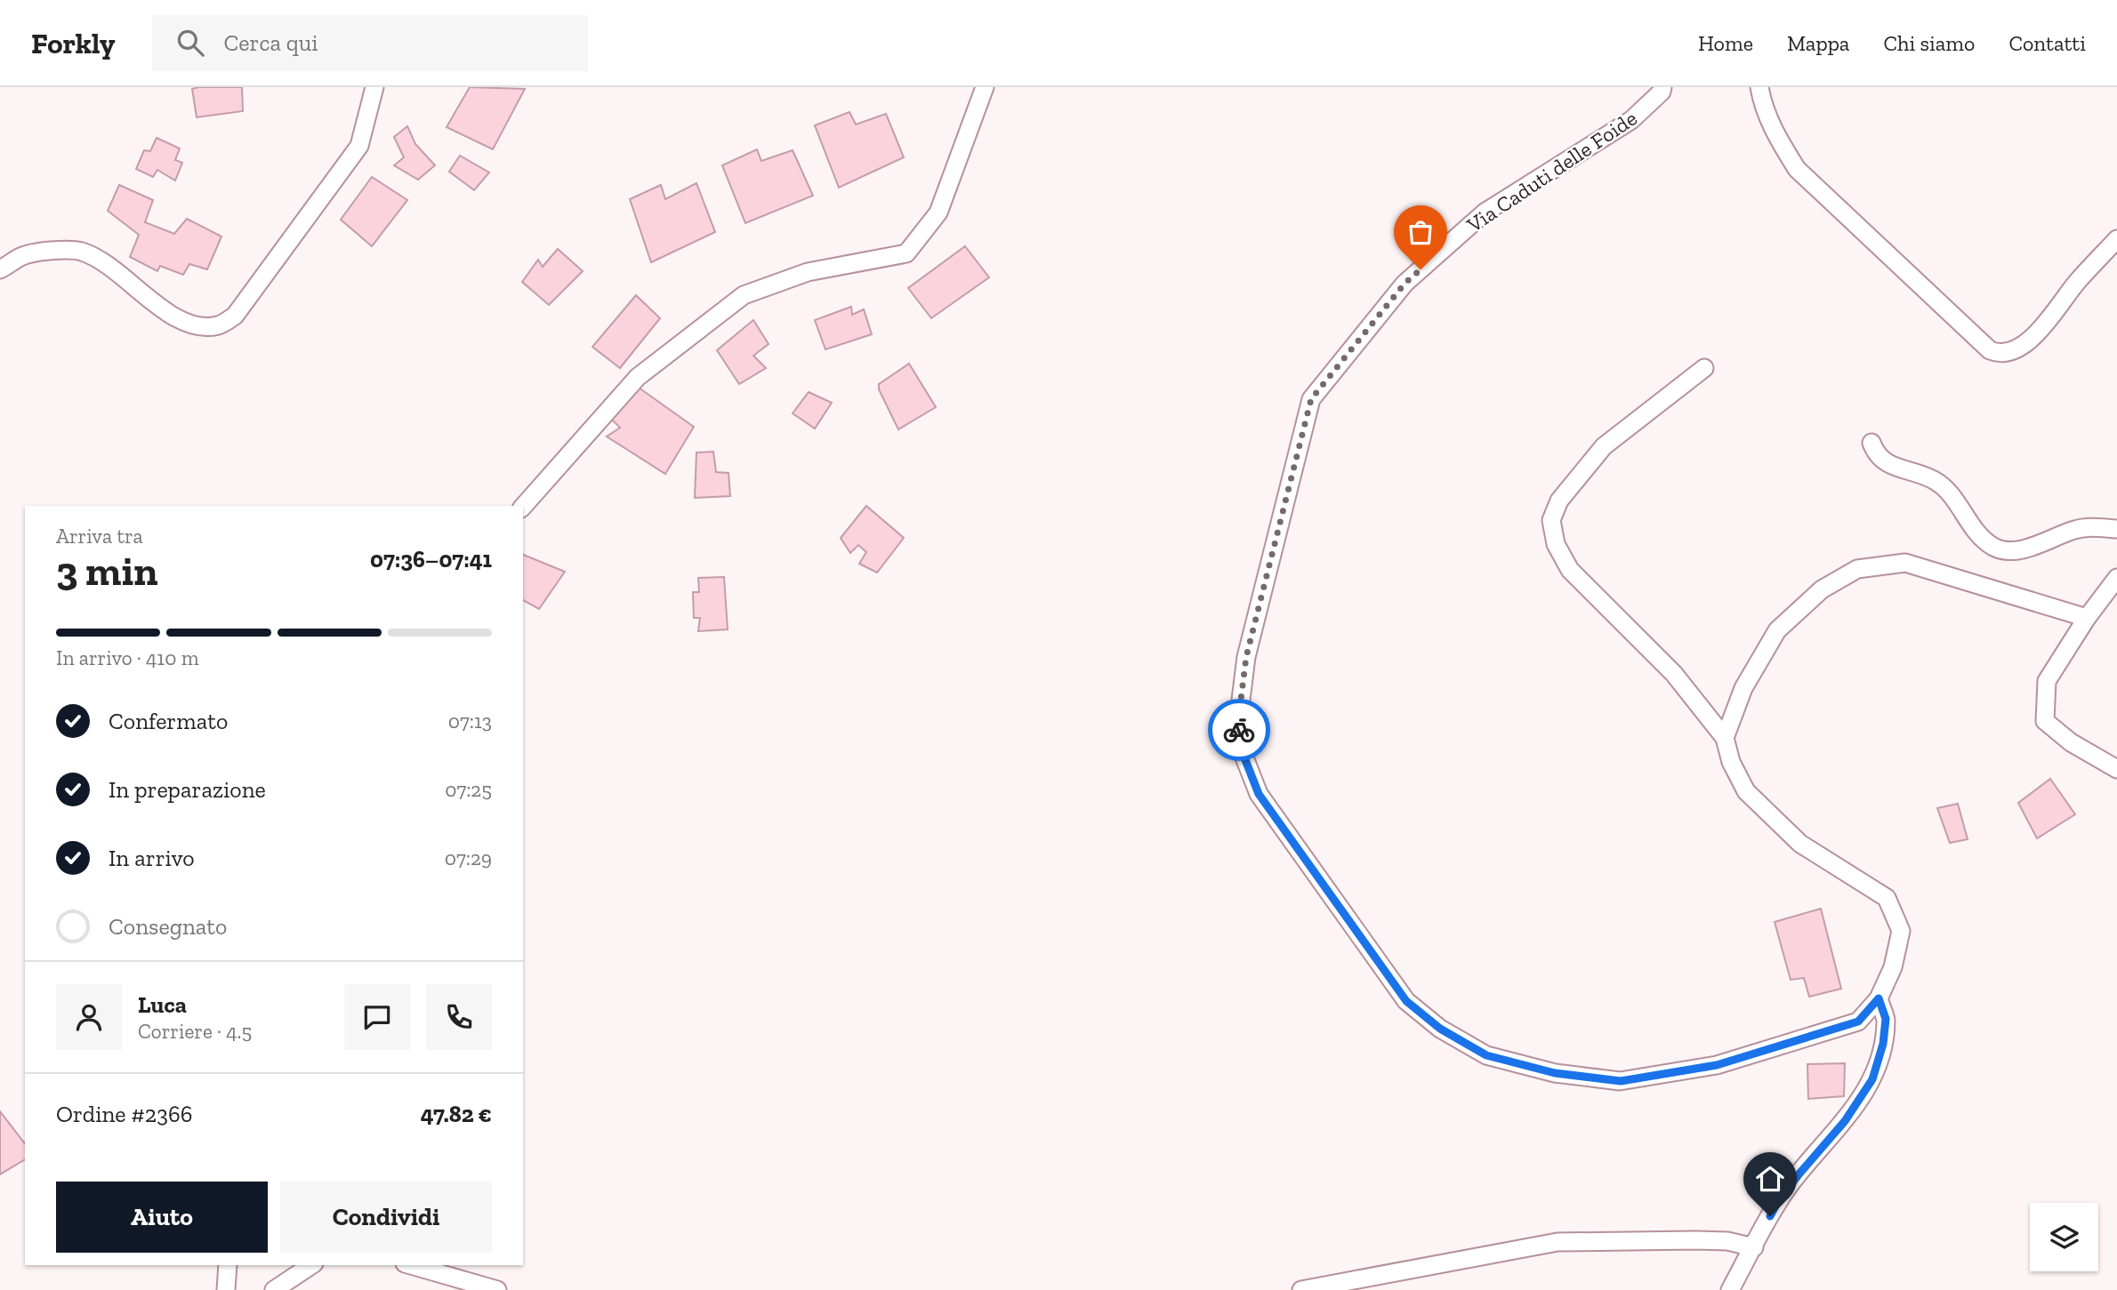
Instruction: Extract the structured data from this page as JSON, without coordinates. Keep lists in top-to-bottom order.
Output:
{
  "streets": {
    "street": ["Via Caduti delle Foide"]
  },
  "page": {
    "header": "Forkly",
    "search": "Cerca qui",
    "nav": [
      "Home",
      "Mappa",
      "Chi siamo",
      "Contatti"
    ],
    "heading": ["3 min", "Arriva tra", "07:36–07:41"],
    "panel": [
      "Luca",
      "Corriere · 4.5",
      "Ordine #2366",
      "47.82 €"
    ],
    "bar": "In arrivo · 410 m",
    "list": [
      ["Confermato", "07:13"],
      ["In preparazione", "07:25"],
      ["In arrivo", "07:29"],
      "Consegnato"
    ],
    "buttons": ["Aiuto", "Condividi"]
  }
}
